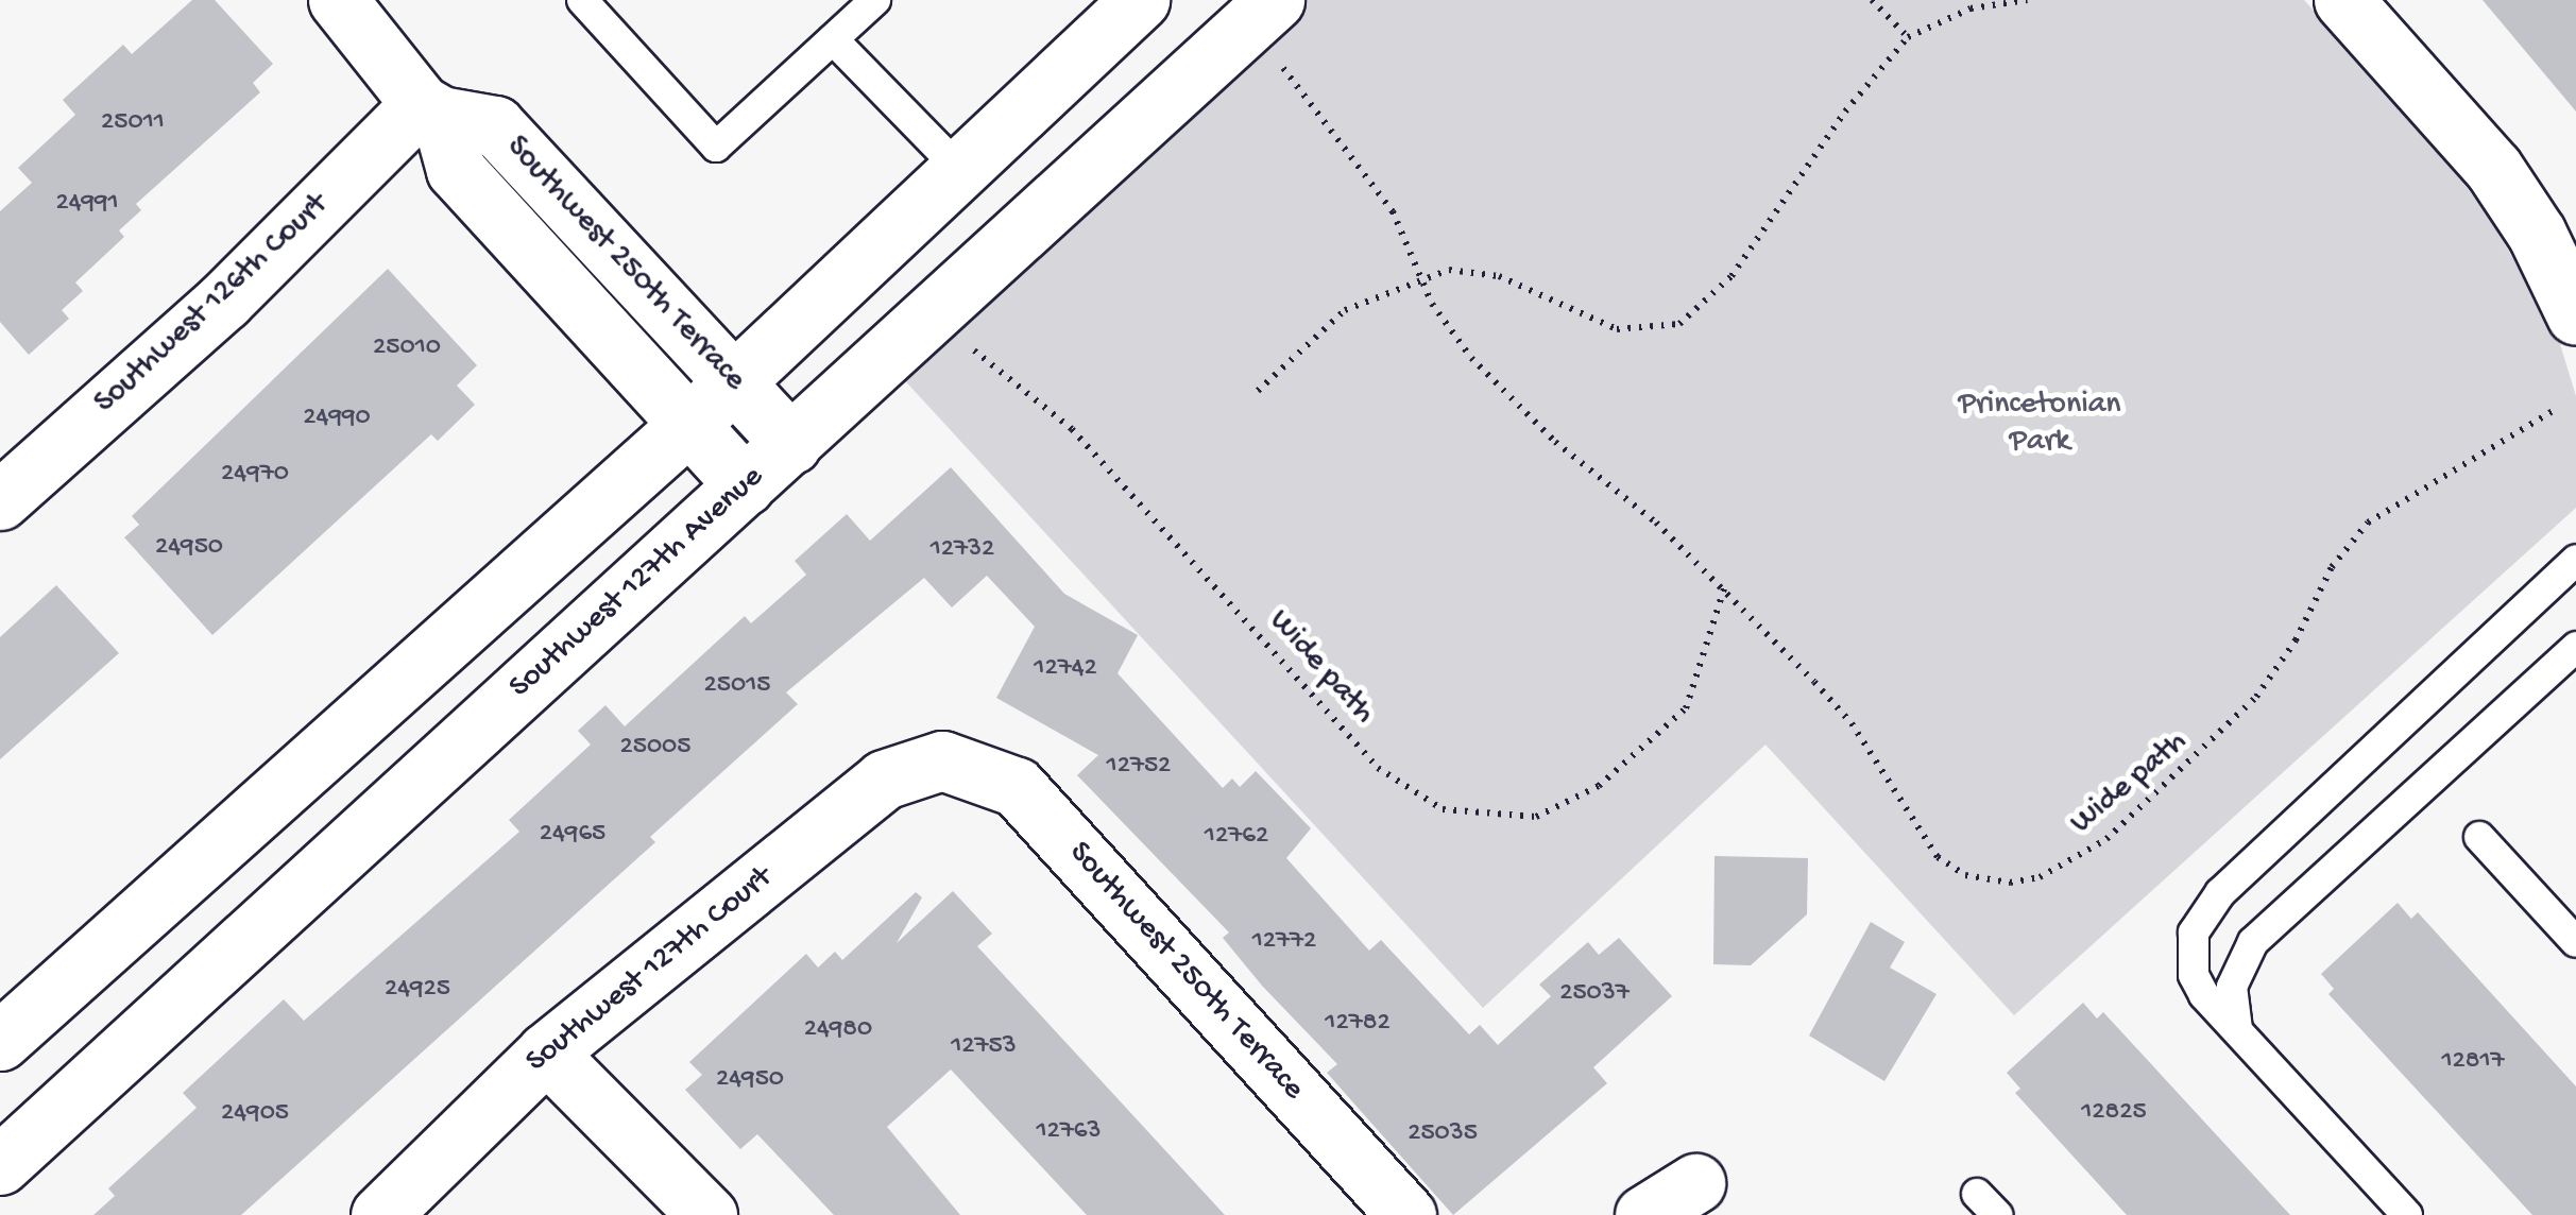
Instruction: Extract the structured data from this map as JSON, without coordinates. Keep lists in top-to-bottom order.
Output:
{
  "streets": {
    "street": [
      "Southwest 250th Terrace",
      "Southwest 126th Court",
      "Southwest 127th Avenue",
      "Southwest 127th Court"
    ],
    "path": ["Wide path"]
  },
  "crossings": [
    ["Southwest 250th Terrace", "Southwest 126th Court"],
    ["Southwest 250th Terrace", "Southwest 127th Avenue"],
    ["Southwest 250th Terrace", "Southwest 127th Court"]
  ],
  "parks": ["Princetonian Park"],
  "house_numbers": [
    "25011",
    "24991",
    "25010",
    "24990",
    "24970",
    "24950",
    "12732",
    "12742",
    "25015",
    "25005",
    "12752",
    "24965",
    "12762",
    "12772",
    "24925",
    "25037",
    "12782",
    "24980",
    "12753",
    "12817",
    "24950",
    "12825",
    "24905",
    "12763",
    "25035"
  ]
}
